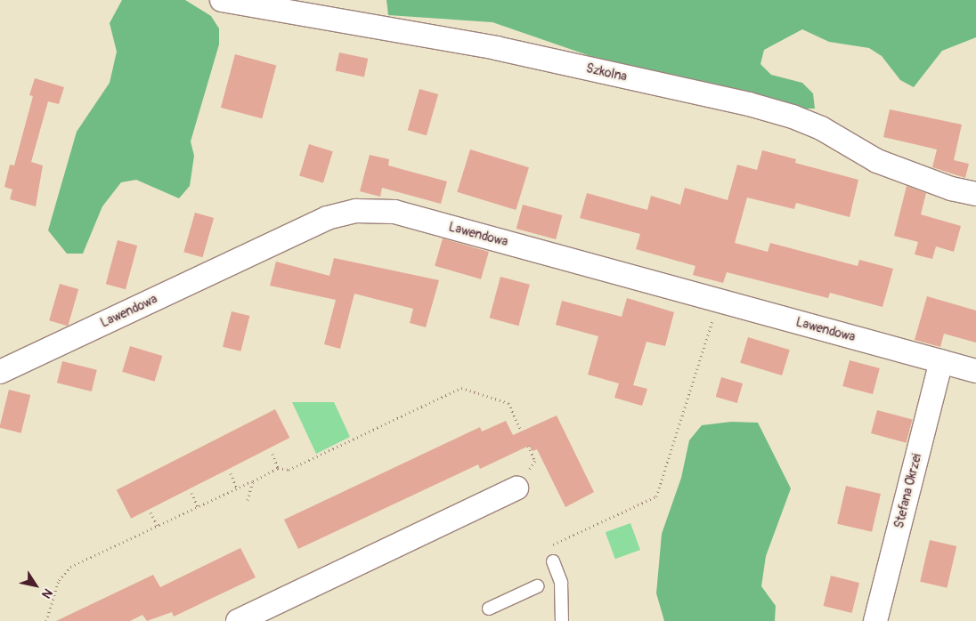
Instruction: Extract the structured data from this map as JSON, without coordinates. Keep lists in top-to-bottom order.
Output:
{
  "streets": {
    "street": ["Szkolna", "Lawendowa", "Stefana Okrzei"]
  },
  "crossings": [
    ["Lawendowa", "Stefana Okrzei"]
  ],
  "north": "bottom right"
}
